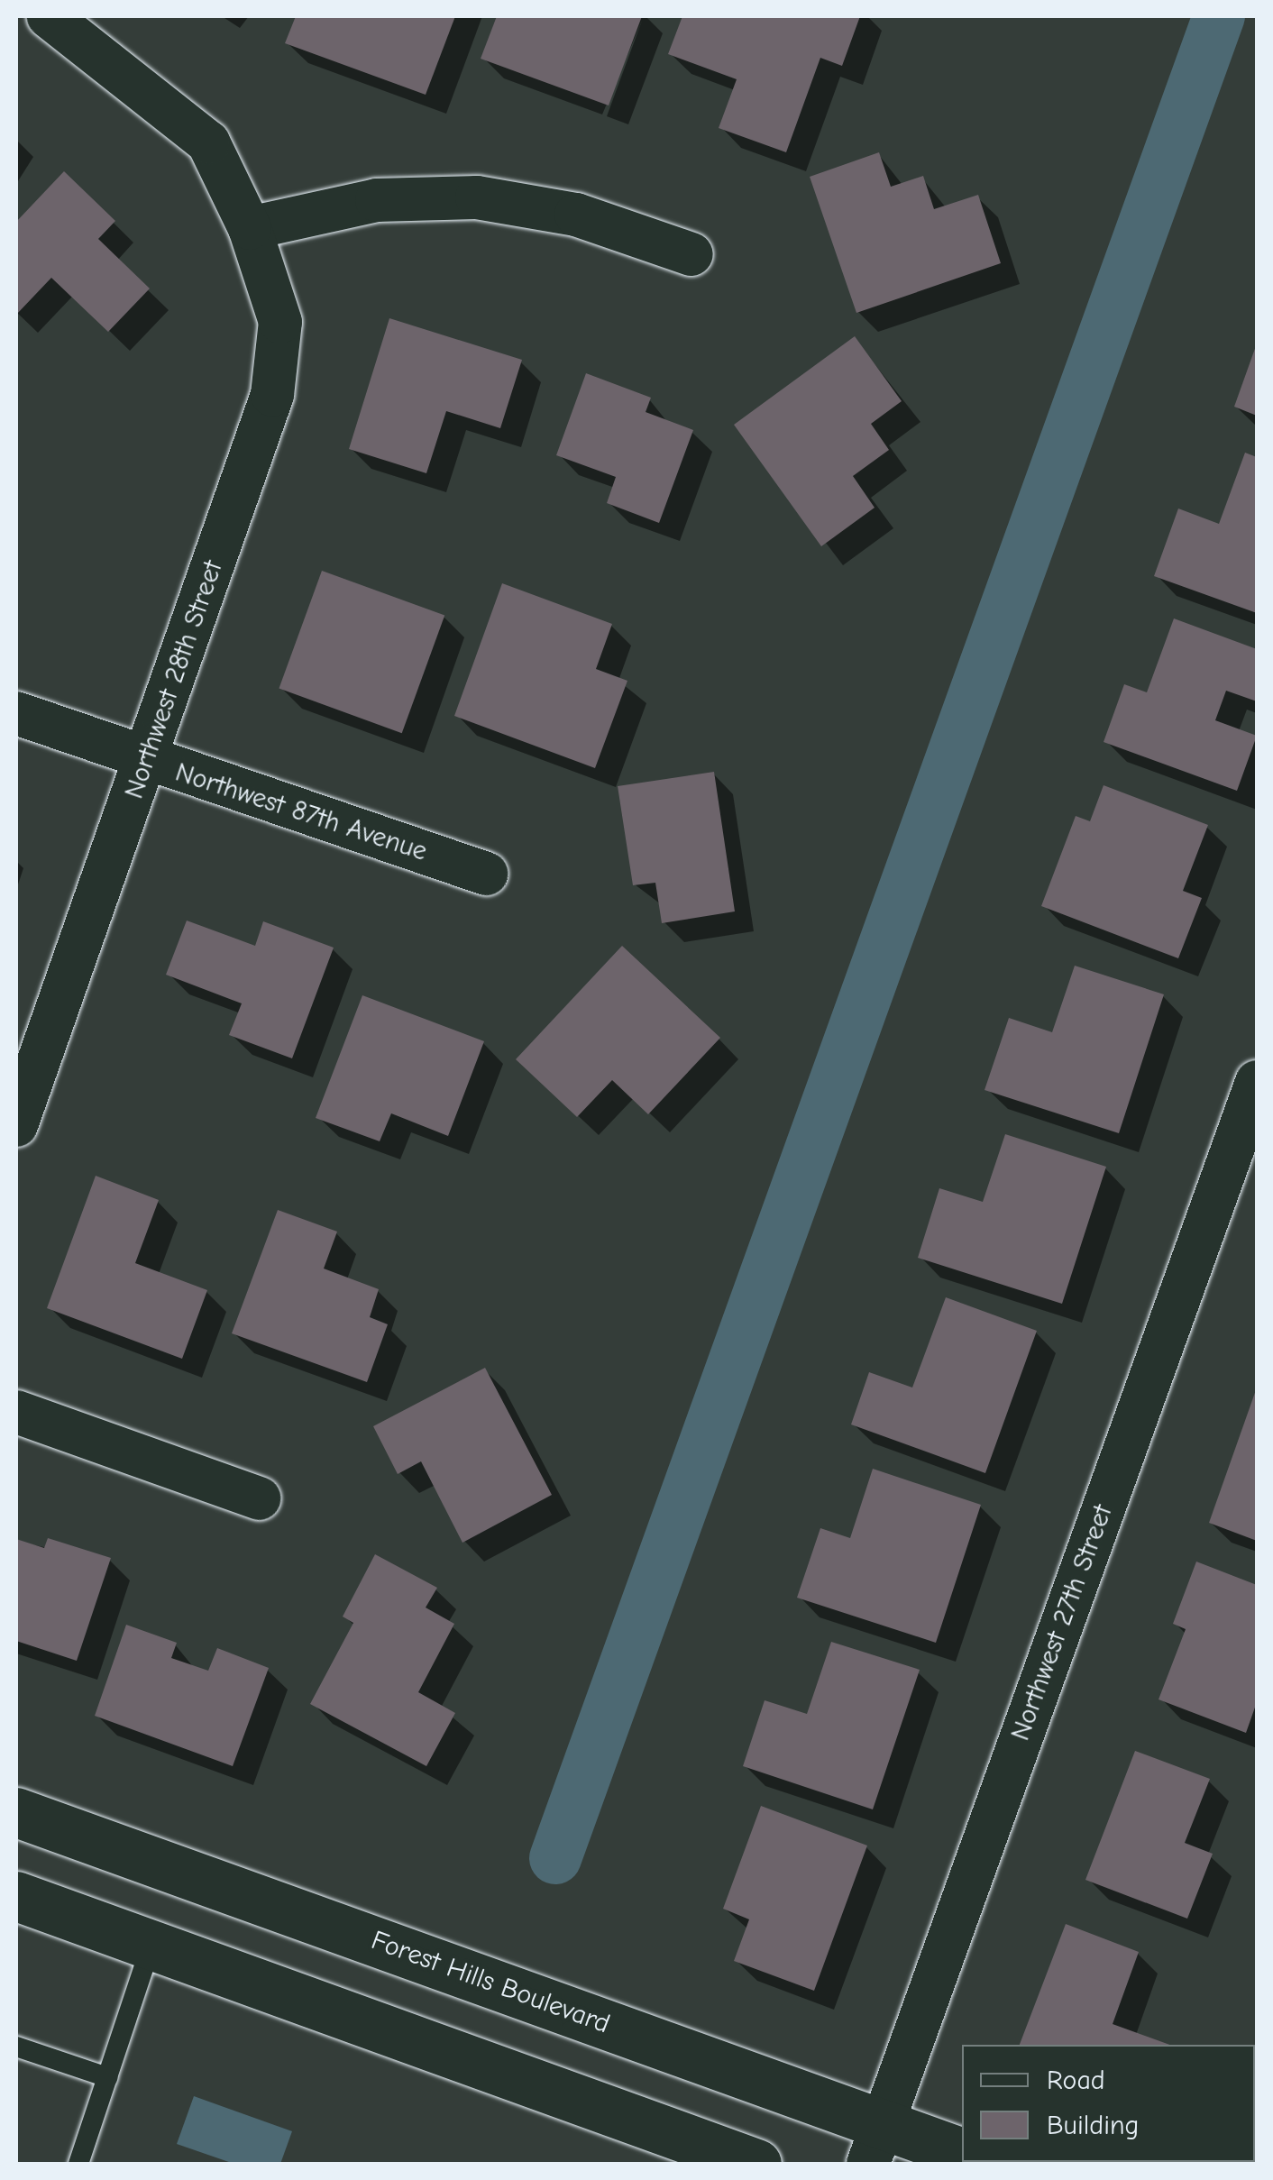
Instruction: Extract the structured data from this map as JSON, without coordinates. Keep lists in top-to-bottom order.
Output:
{
  "streets": {
    "street": [
      "Northwest 28th Street",
      "Northwest 87th Avenue",
      "Northwest 27th Street",
      "Forest Hills Boulevard"
    ]
  },
  "crossings": [
    ["Northwest 28th Street", "Northwest 87th Avenue"],
    ["Northwest 27th Street", "Forest Hills Boulevard"]
  ],
  "legend": ["Road", "Building"]
}
